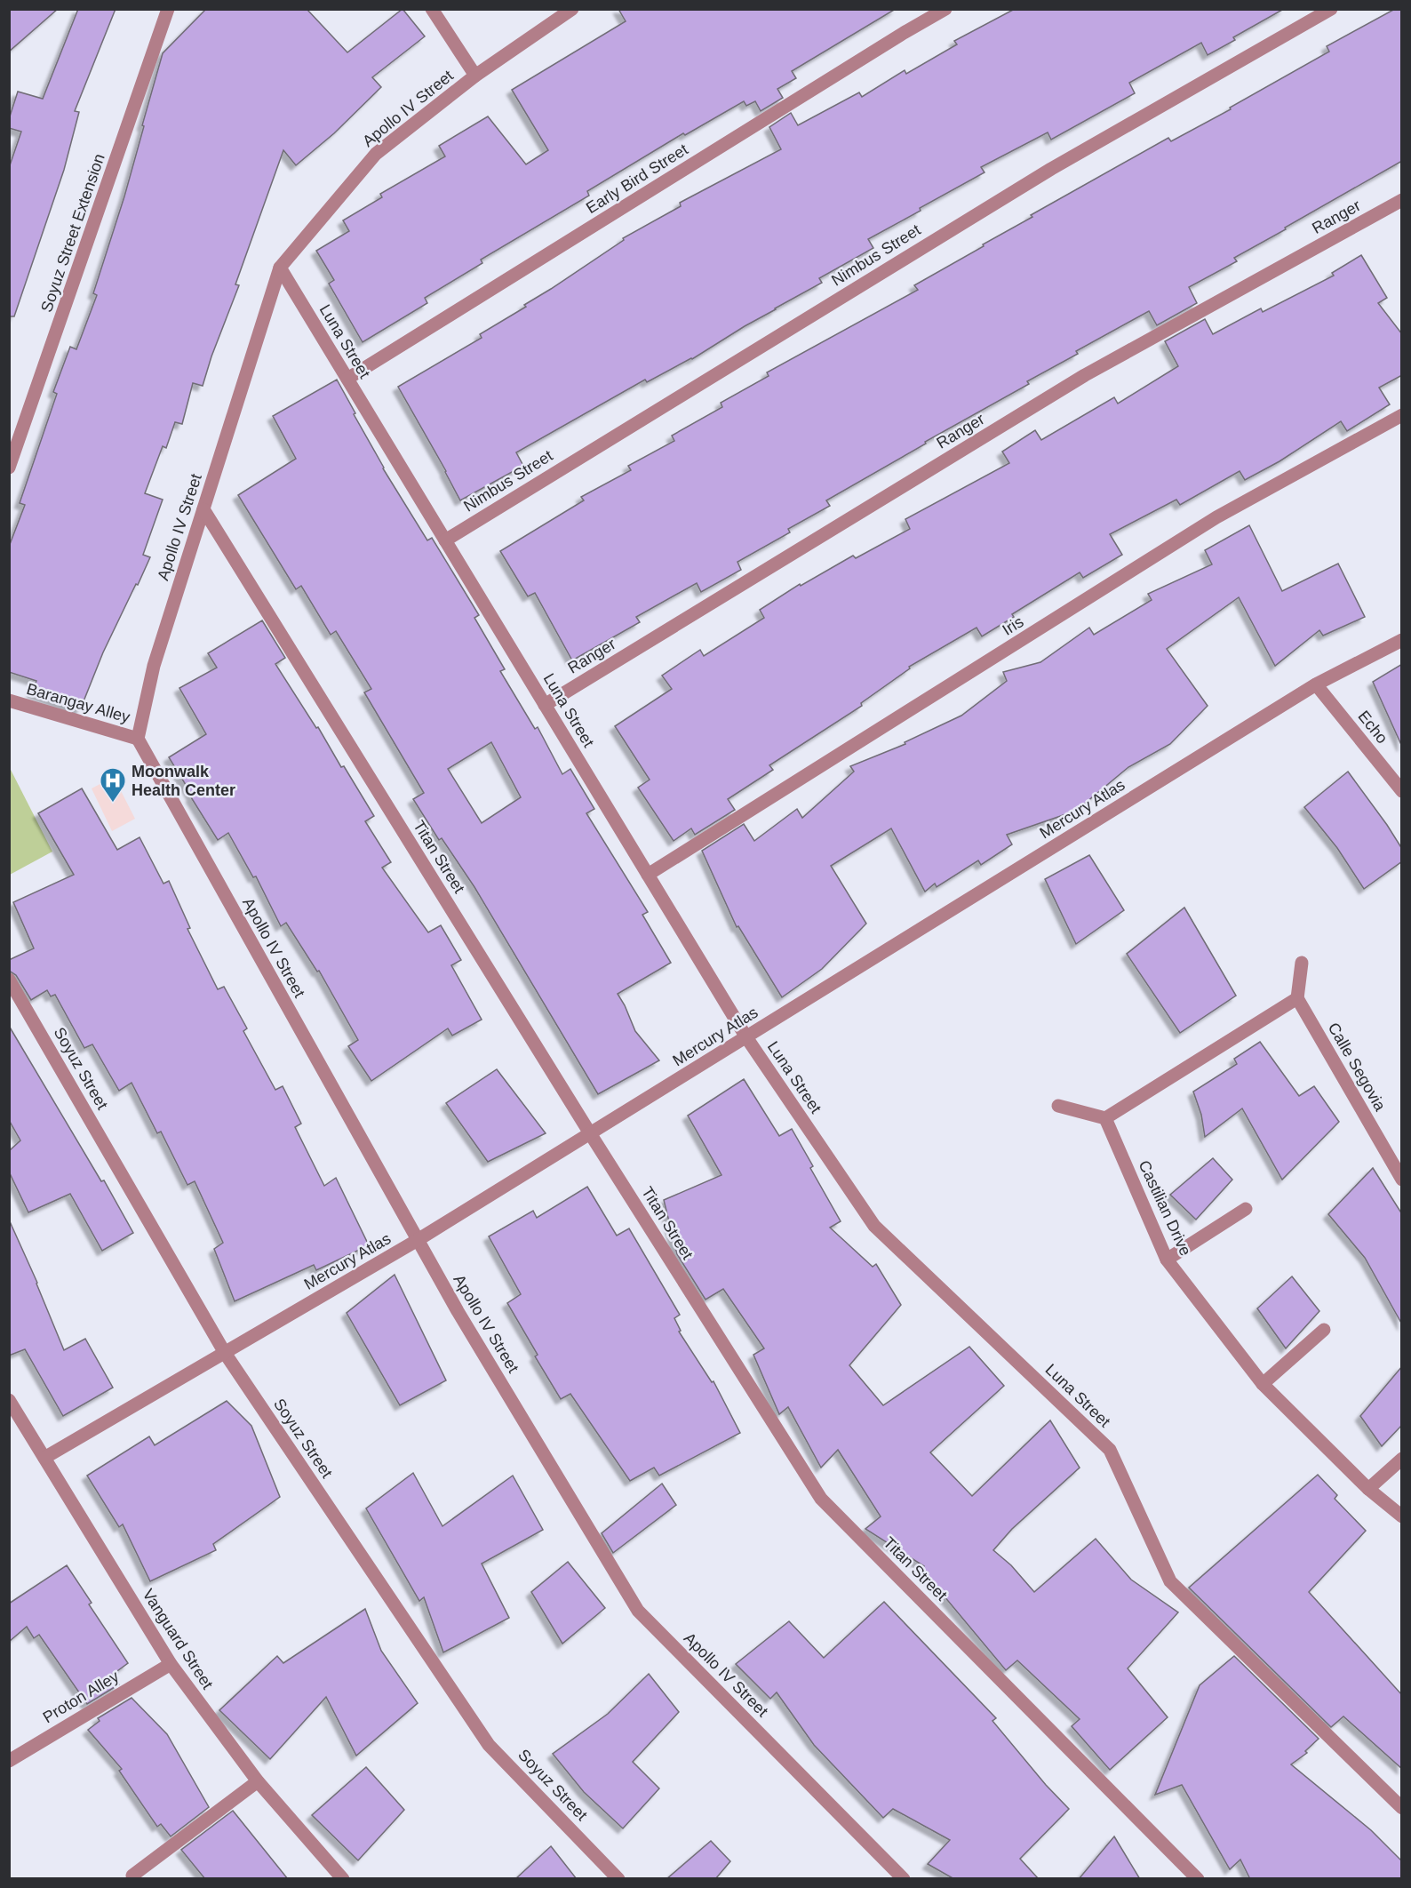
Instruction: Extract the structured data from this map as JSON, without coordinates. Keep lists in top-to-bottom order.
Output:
{
  "streets": {
    "street": [
      "Apollo IV Street",
      "Early Bird Street",
      "Ranger",
      "Soyuz Street Extension",
      "Nimbus Street",
      "Luna Street",
      "Iris",
      "Barangay Alley",
      "Echo",
      "Mercury Atlas",
      "Titan Street",
      "Calle Segovia",
      "Soyuz Street",
      "Castilian Drive",
      "Vanguard Street",
      "Proton Alley"
    ]
  },
  "crossings": [
    ["Apollo IV Street", "Luna Street"],
    ["Apollo IV Street", "Barangay Alley"],
    ["Apollo IV Street", "Mercury Atlas"],
    ["Apollo IV Street", "Titan Street"],
    ["Early Bird Street", "Luna Street"],
    ["Ranger", "Luna Street"],
    ["Nimbus Street", "Luna Street"],
    ["Luna Street", "Iris"],
    ["Luna Street", "Mercury Atlas"],
    ["Echo", "Mercury Atlas"],
    ["Mercury Atlas", "Titan Street"],
    ["Mercury Atlas", "Soyuz Street"],
    ["Mercury Atlas", "Vanguard Street"],
    ["Vanguard Street", "Proton Alley"]
  ],
  "places": {
    "hospital": ["Moonwalk Health Center"]
  }
}
